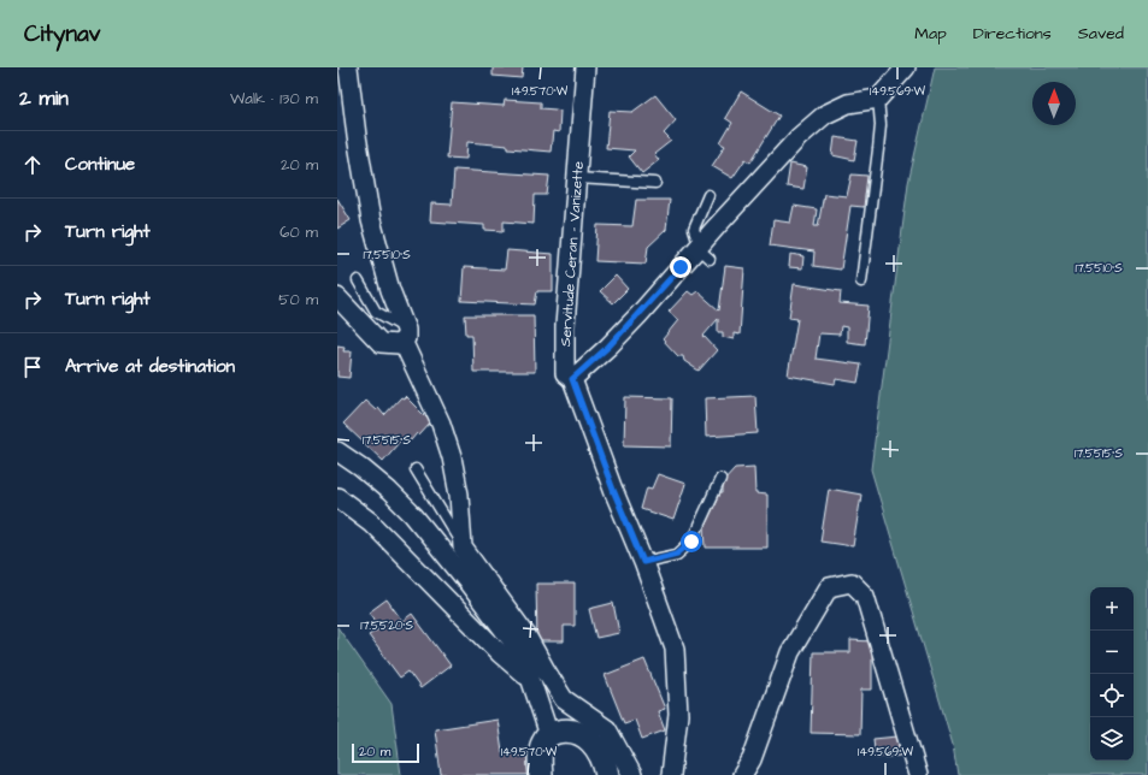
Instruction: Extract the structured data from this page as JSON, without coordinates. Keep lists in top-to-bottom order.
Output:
{
  "streets": {
    "street": ["Servitude Ceran - Vanizette"]
  },
  "scale_bar": "20 m",
  "north": "top",
  "page": {
    "header": "Citynav",
    "nav": ["Map", "Directions", "Saved"],
    "heading": ["2 min", "Walk · 130 m"],
    "list": [
      ["Continue", "20 m"],
      ["Turn right", "60 m"],
      ["Turn right", "50 m"],
      "Arrive at destination"
    ],
    "map_buttons": ["+", "−"],
    "scale": "20 m"
  },
  "coordinates": [
    "149.570°W",
    "149.569°W",
    "17.5510°S",
    "17.5515°S",
    "17.5520°S"
  ]
}
